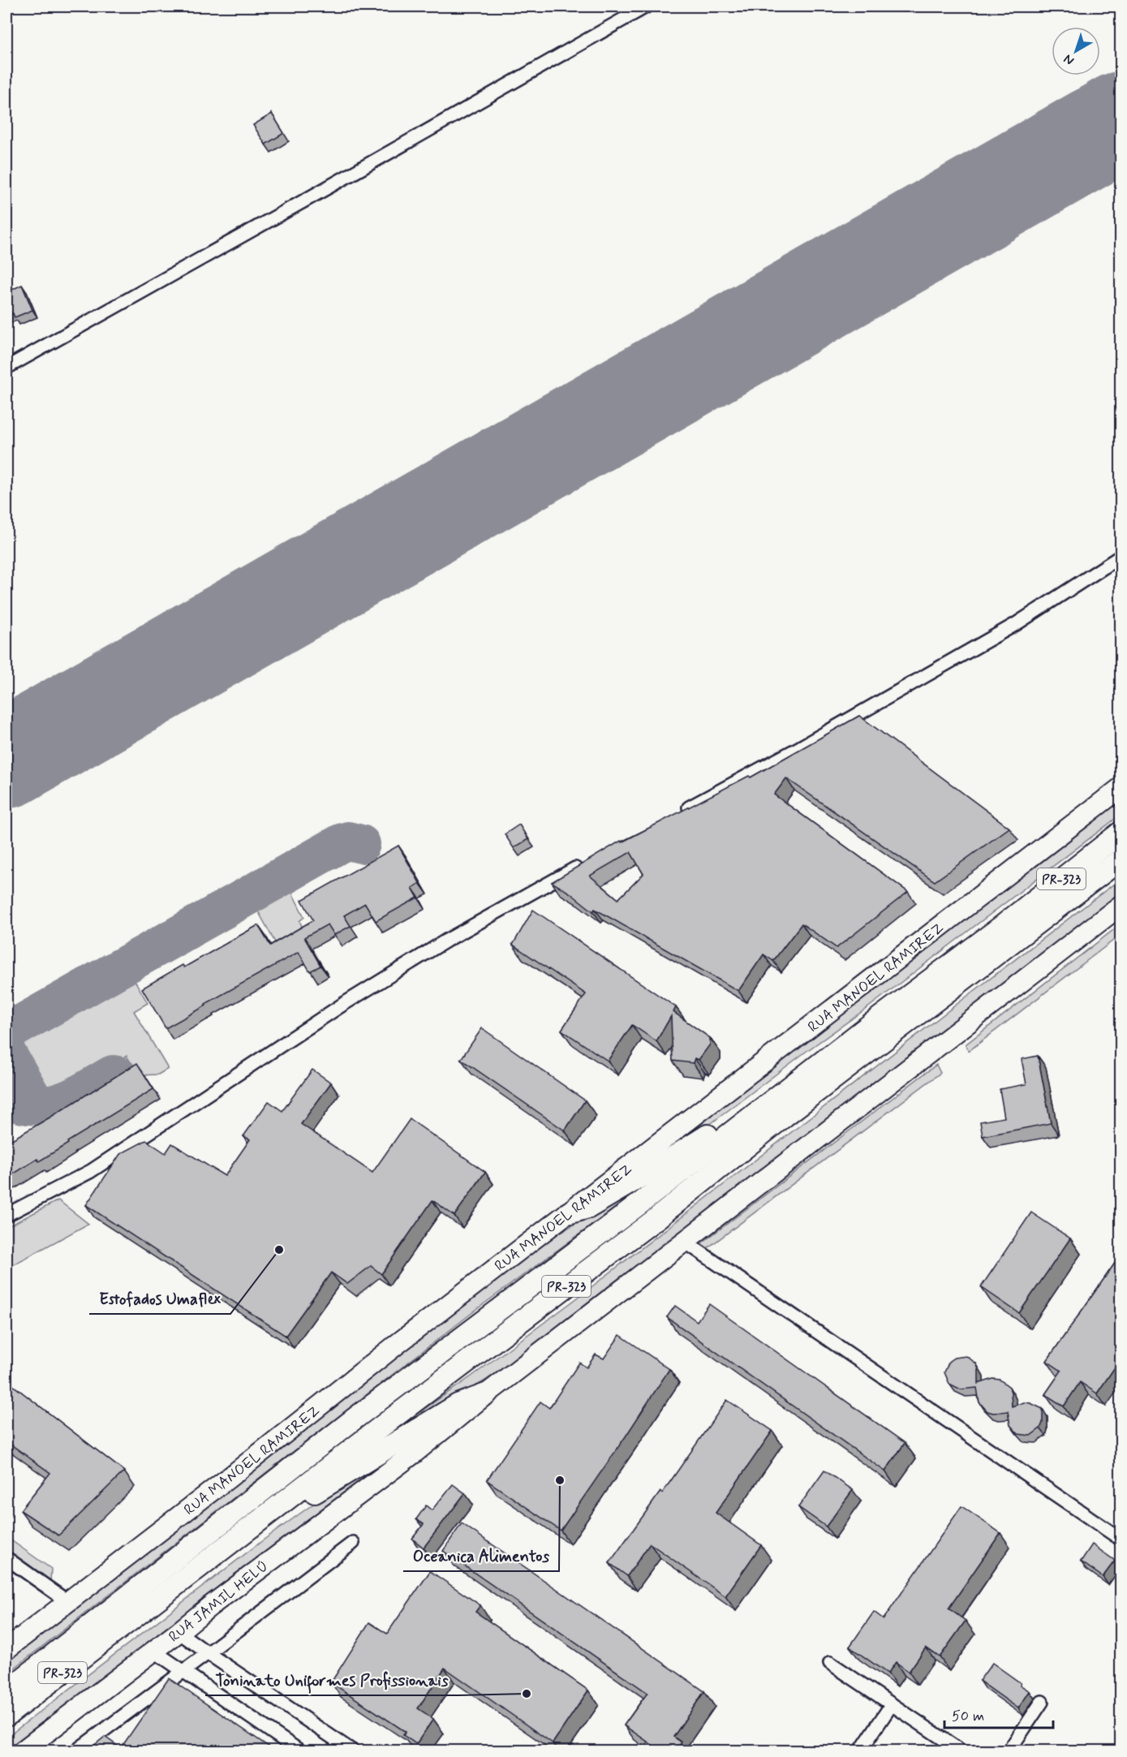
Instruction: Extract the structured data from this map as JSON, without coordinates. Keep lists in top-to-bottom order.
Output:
{
  "streets": {
    "highway": ["PR-323"],
    "main road": ["RUA MANOEL RAMIREZ", "RUA JAMIL HELÚ"]
  },
  "places": ["Estofados Umaflex", "Oceanica Alimentos", "Toninato Uniformes Profissionais"],
  "scale_bar": "50 m",
  "north": "bottom left"
}
